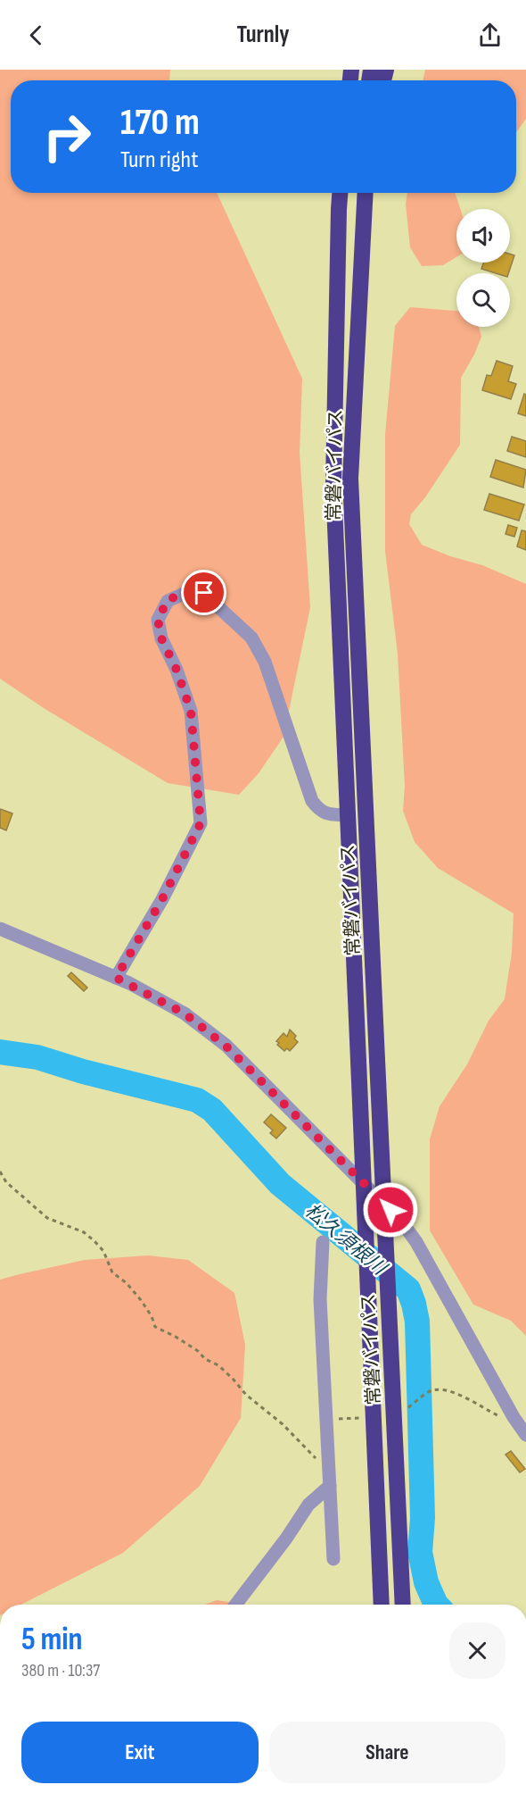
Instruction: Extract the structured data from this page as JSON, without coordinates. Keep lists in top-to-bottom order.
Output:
{
  "streets": {
    "highway": ["常磐バイパス"]
  },
  "water": ["松久須根川"],
  "page": {
    "header": "Turnly",
    "turn": ["170 m", "Turn right"],
    "heading": ["5 min", "380 m · 10:37"],
    "buttons": ["Exit", "Share"]
  }
}
